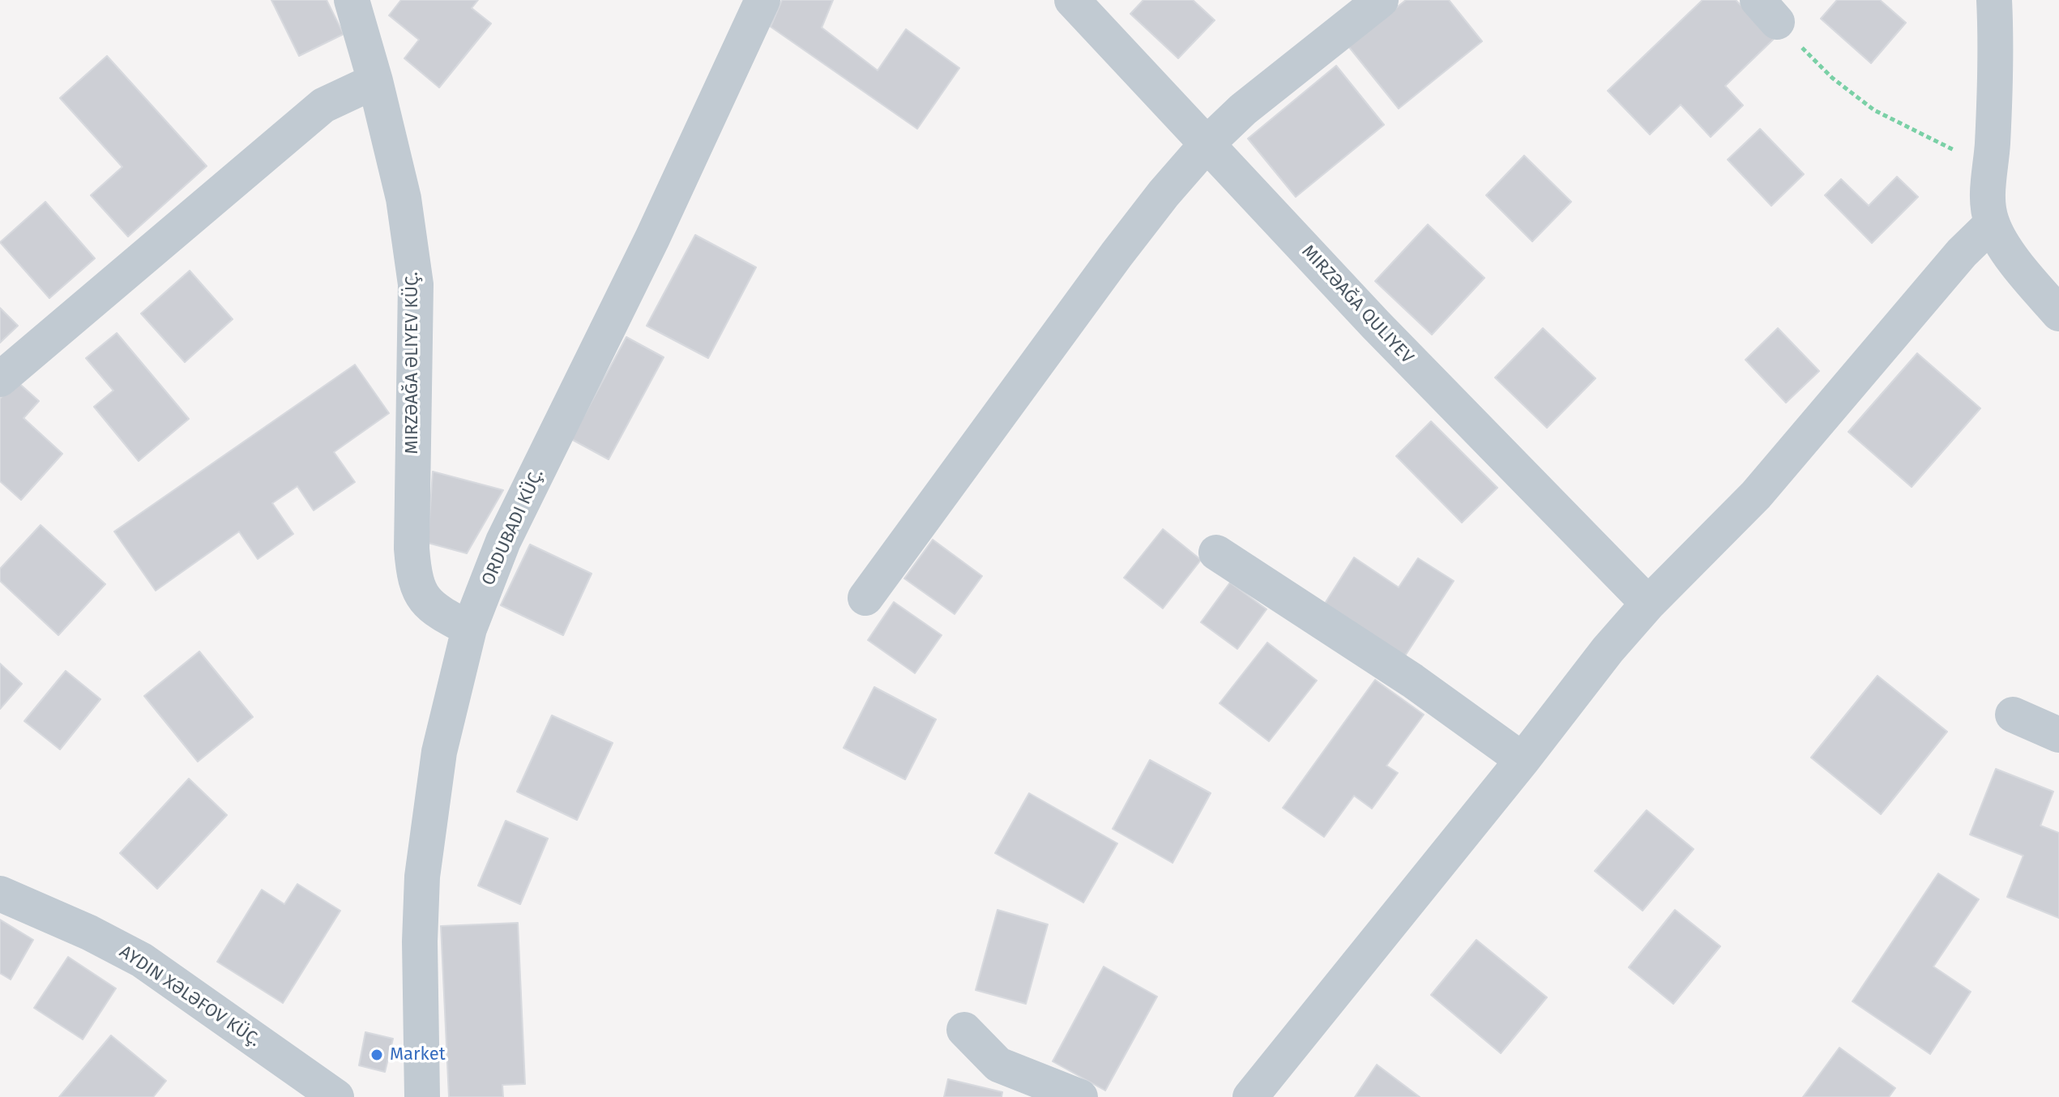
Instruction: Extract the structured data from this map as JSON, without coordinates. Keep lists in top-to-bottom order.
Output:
{
  "streets": {
    "street": ["MIRZƏAĞA QULIYEV", "MIRZƏAĞA ƏLIYEV KÜÇ.", "ORDUBADI KÜÇ."]
  },
  "crossings": [
    ["MIRZƏAĞA ƏLIYEV KÜÇ.", "ORDUBADI KÜÇ."]
  ],
  "places": ["Market"]
}
